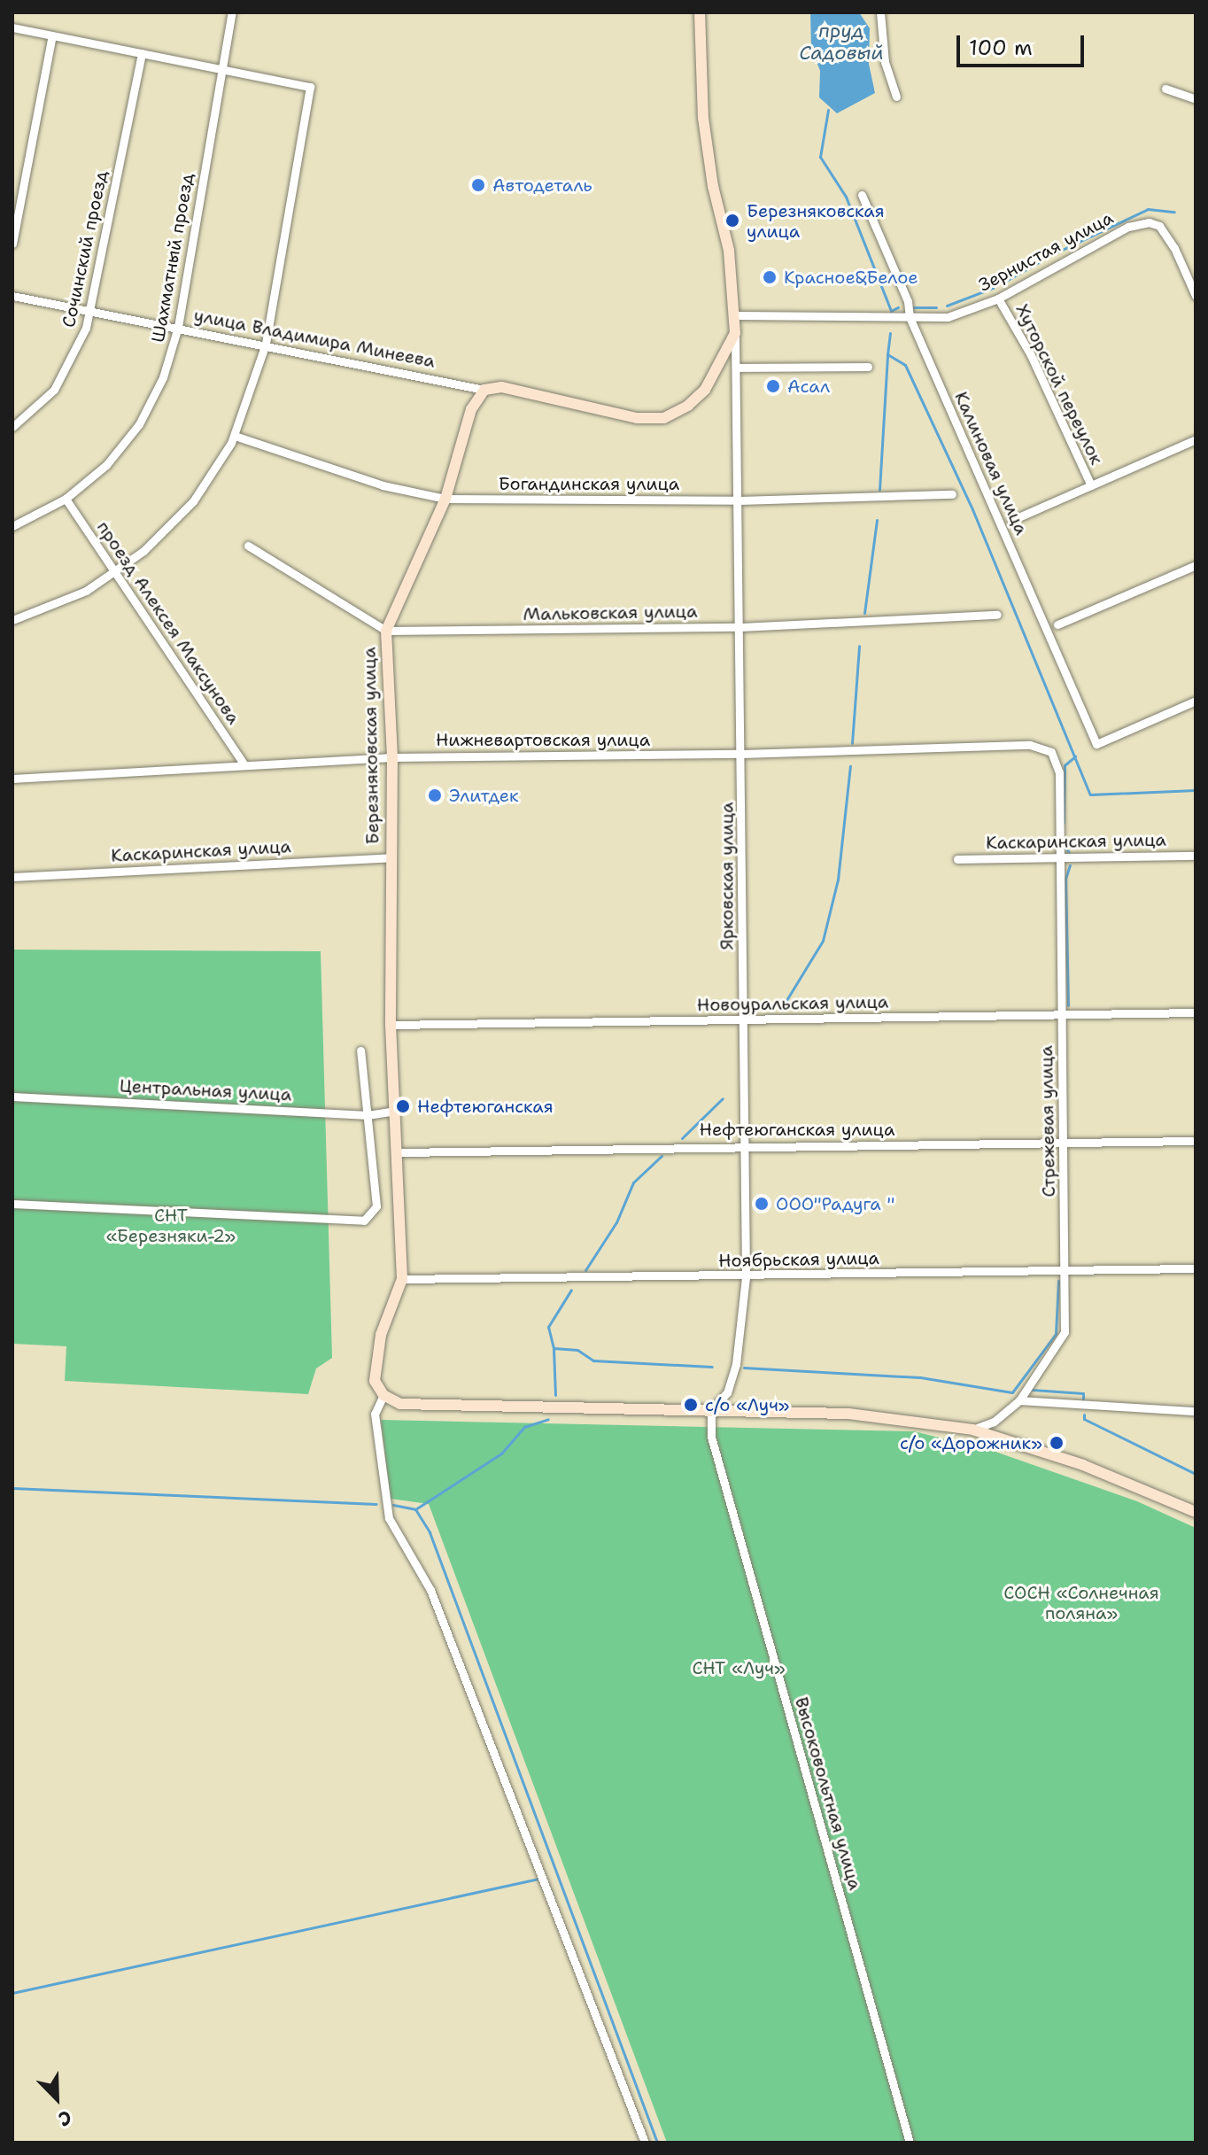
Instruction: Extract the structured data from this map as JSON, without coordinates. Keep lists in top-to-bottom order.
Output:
{
  "streets": {
    "street": [
      "Сочинский проезд",
      "Зернистая улица",
      "Шахматный проезд",
      "улица Владимира Минеева",
      "Хуторской переулок",
      "Калиновая улица",
      "Богандинская улица",
      "Мальковская улица",
      "проезд Алексея Максунова",
      "Нижневартовская улица",
      "Березняковская улица",
      "Каскаринская улица",
      "Ярковская улица",
      "Новоуральская улица",
      "Центральная улица",
      "Стрежевая улица",
      "Нефтеюганская улица",
      "Ноябрьская улица",
      "Высоковольтная улица"
    ]
  },
  "crossings": [
    ["Сочинский проезд", "улица Владимира Минеева"],
    ["Зернистая улица", "Хуторской переулок"],
    ["Зернистая улица", "Калиновая улица"],
    ["Шахматный проезд", "улица Владимира Минеева"],
    ["Шахматный проезд", "проезд Алексея Максунова"],
    ["улица Владимира Минеева", "Березняковская улица"],
    ["Богандинская улица", "Березняковская улица"],
    ["Богандинская улица", "Ярковская улица"],
    ["Мальковская улица", "Березняковская улица"],
    ["Мальковская улица", "Ярковская улица"],
    ["проезд Алексея Максунова", "Нижневартовская улица"],
    ["Нижневартовская улица", "Березняковская улица"],
    ["Нижневартовская улица", "Ярковская улица"],
    ["Нижневартовская улица", "Стрежевая улица"],
    ["Березняковская улица", "Каскаринская улица"],
    ["Березняковская улица", "Новоуральская улица"],
    ["Березняковская улица", "Центральная улица"],
    ["Березняковская улица", "Нефтеюганская улица"],
    ["Березняковская улица", "Ноябрьская улица"],
    ["Каскаринская улица", "Стрежевая улица"],
    ["Ярковская улица", "Новоуральская улица"],
    ["Ярковская улица", "Нефтеюганская улица"],
    ["Ярковская улица", "Ноябрьская улица"],
    ["Ярковская улица", "Высоковольтная улица"],
    ["Новоуральская улица", "Стрежевая улица"],
    ["Стрежевая улица", "Нефтеюганская улица"],
    ["Стрежевая улица", "Ноябрьская улица"]
  ],
  "water": ["пруд Садовый"],
  "parks": ["СНТ «Березняки-2»", "СОСН «Солнечная поляна»", "СНТ «Луч»"],
  "places": [
    "Автодеталь",
    "Березняковская улица",
    "Красное&Белое",
    "Асал",
    "Элитдек",
    "Нефтеюганская",
    "ООО\"Радуга \"",
    "с/о «Луч»",
    "с/о «Дорожник»"
  ],
  "scale_bar": "100 m",
  "north": "bottom right"
}
